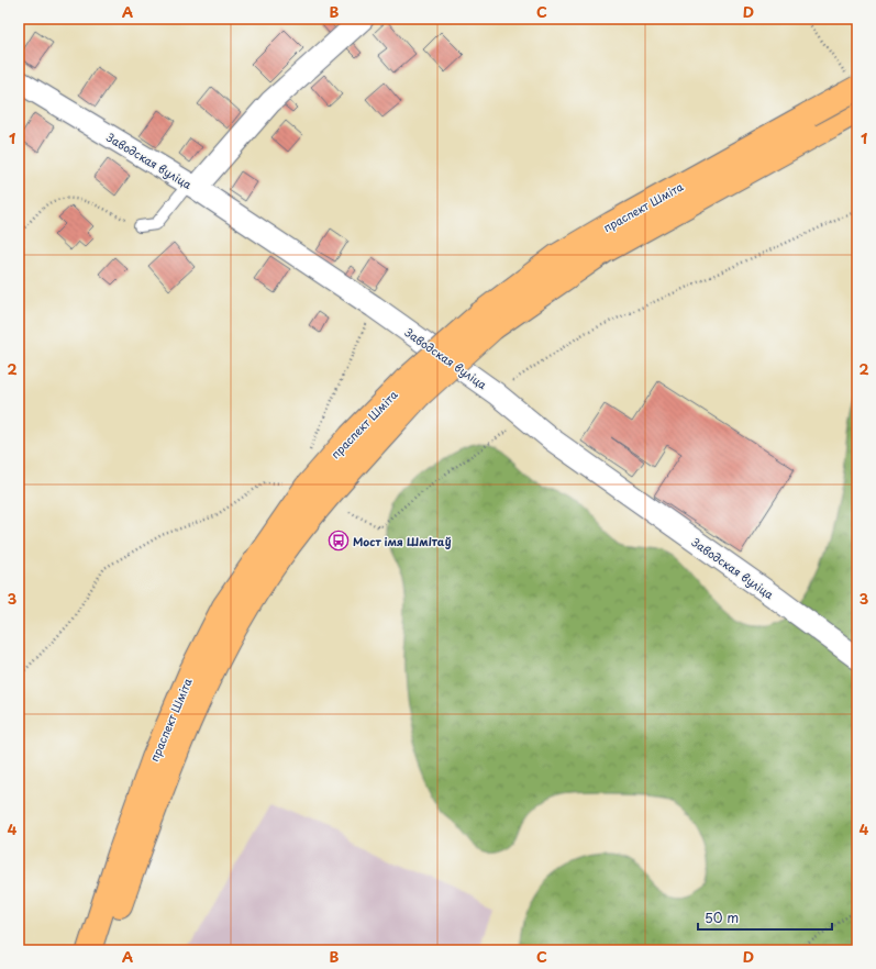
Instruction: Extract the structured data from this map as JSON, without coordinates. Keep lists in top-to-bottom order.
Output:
{
  "streets": {
    "main road": ["праспект Шміта"],
    "street": ["Заводская вуліца"]
  },
  "places": {
    "bus stop": ["Мост імя Шмітаў"]
  },
  "scale_bar": "50 m",
  "grid": {
    "columns": [
      "A",
      "B",
      "C",
      "D"
    ],
    "rows": [
      "1",
      "2",
      "3",
      "4"
    ]
  }
}
